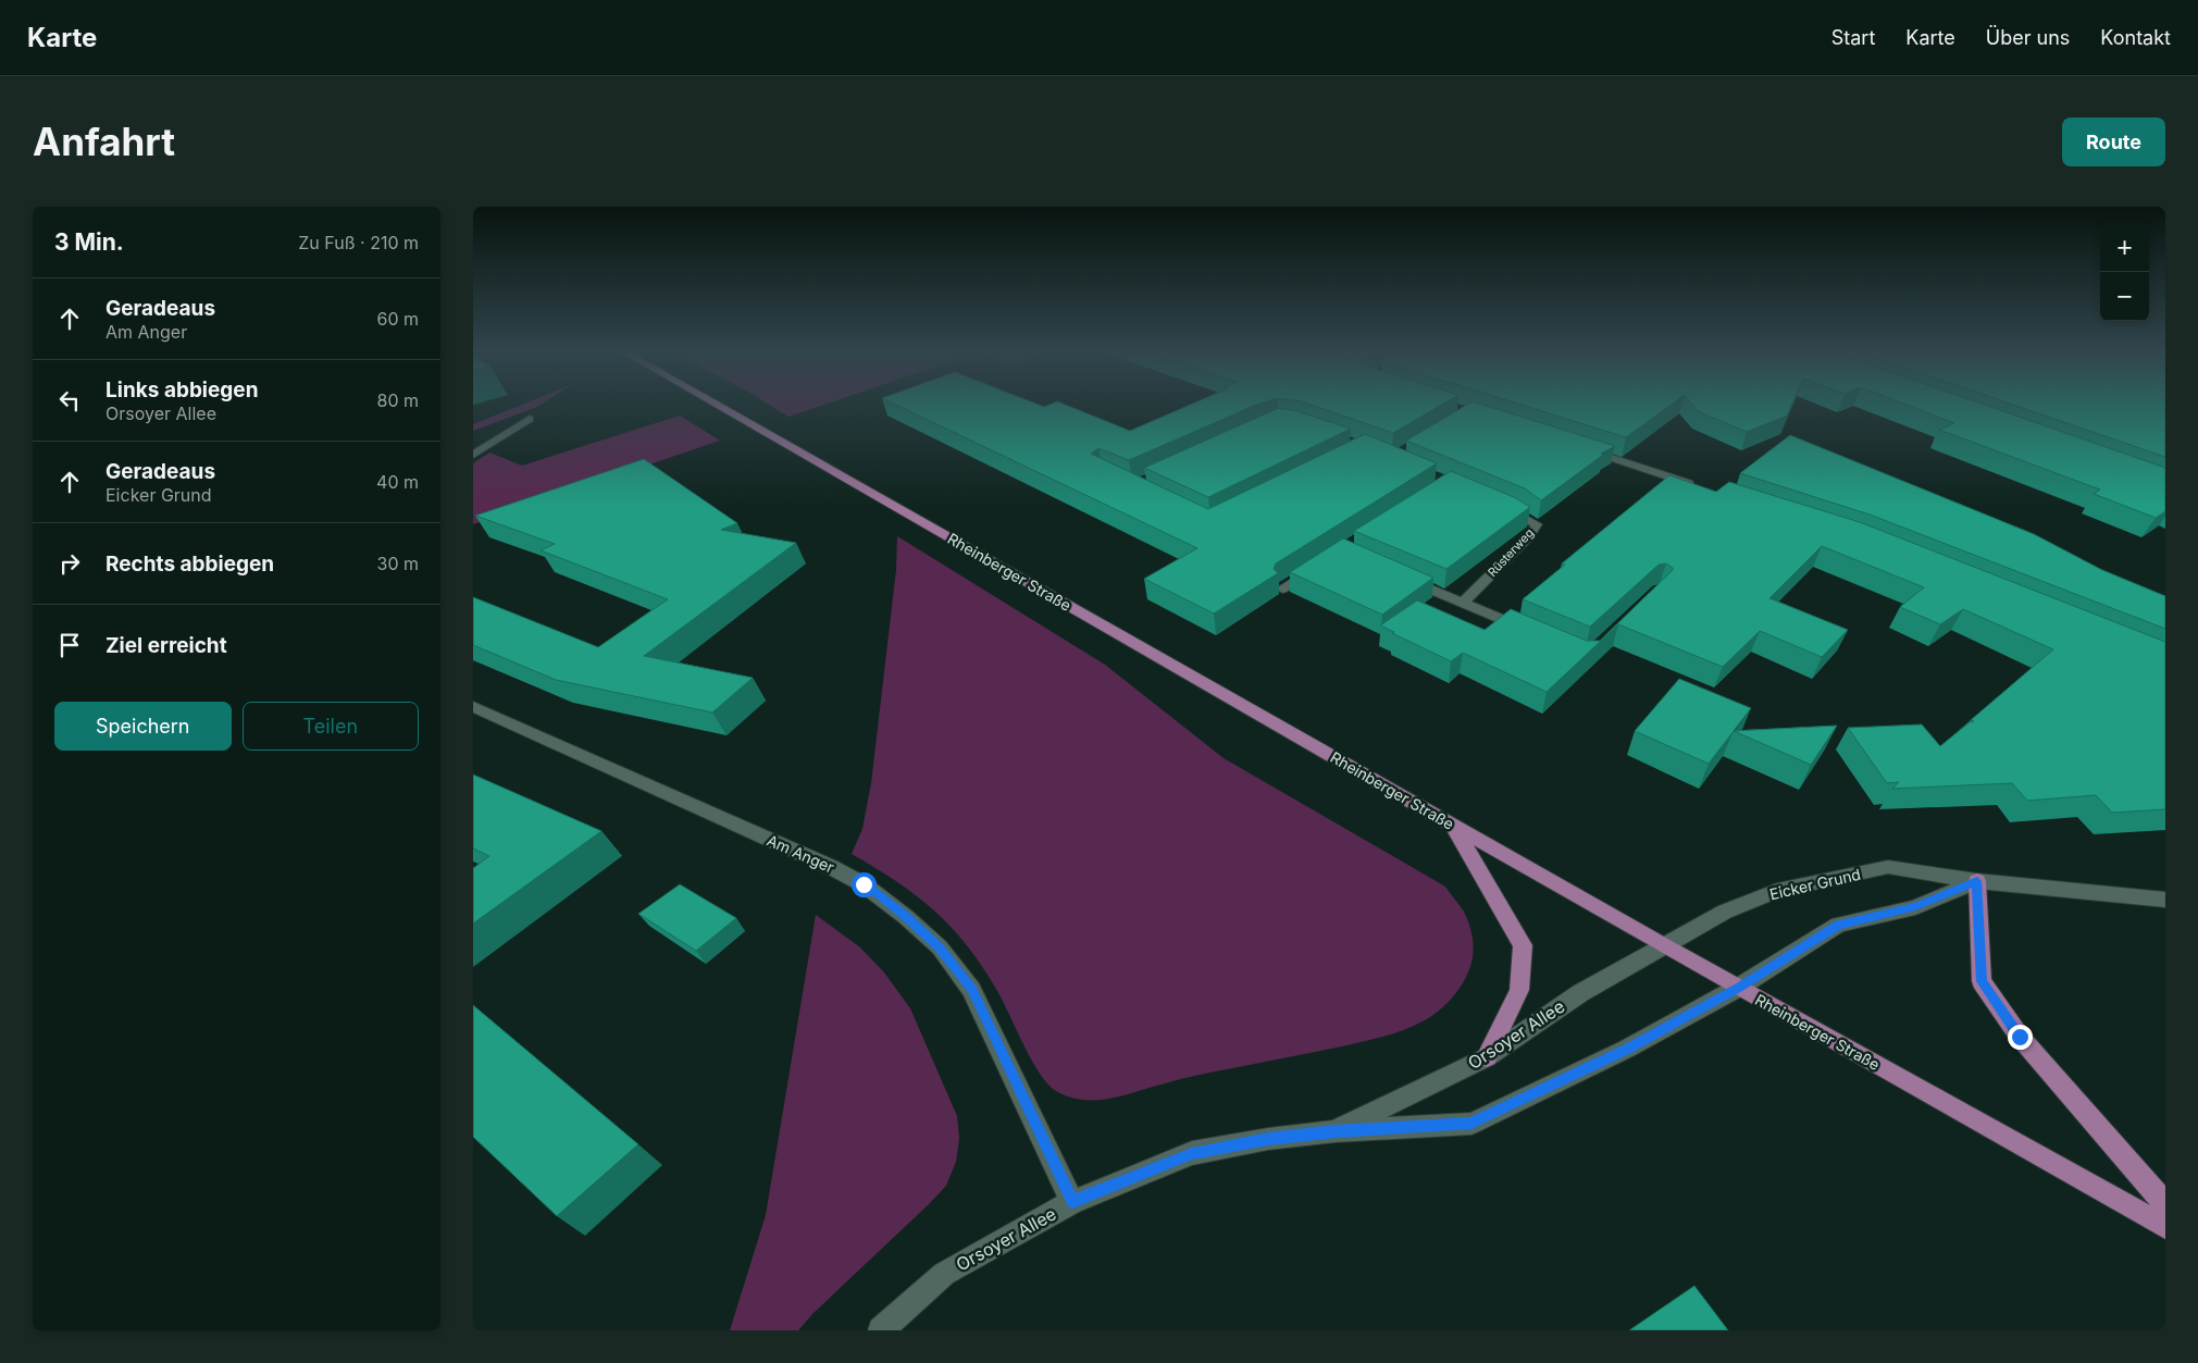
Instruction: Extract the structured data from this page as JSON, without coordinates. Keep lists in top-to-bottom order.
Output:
{
  "streets": {
    "main road": ["Rheinberger Straße"],
    "street": [
      "Rüsterweg",
      "Am Anger",
      "Eicker Grund",
      "Orsoyer Allee"
    ]
  },
  "crossings": [
    ["Rheinberger Straße", "Eicker Grund"],
    ["Rheinberger Straße", "Orsoyer Allee"],
    ["Am Anger", "Orsoyer Allee"],
    ["Eicker Grund", "Orsoyer Allee"]
  ],
  "page": {
    "header": "Karte",
    "nav": [
      "Start",
      "Karte",
      "Über uns",
      "Kontakt"
    ],
    "buttons": [
      "Route",
      ["Speichern", "Teilen"]
    ],
    "title": "Anfahrt",
    "heading": ["3 Min.", "Zu Fuß · 210 m"],
    "map_buttons": ["+", "−"],
    "list": [
      ["Geradeaus", "Am Anger", "60 m"],
      ["Links abbiegen", "Orsoyer Allee", "80 m"],
      ["Geradeaus", "Eicker Grund", "40 m"],
      ["Rechts abbiegen", "30 m"],
      "Ziel erreicht"
    ]
  }
}
